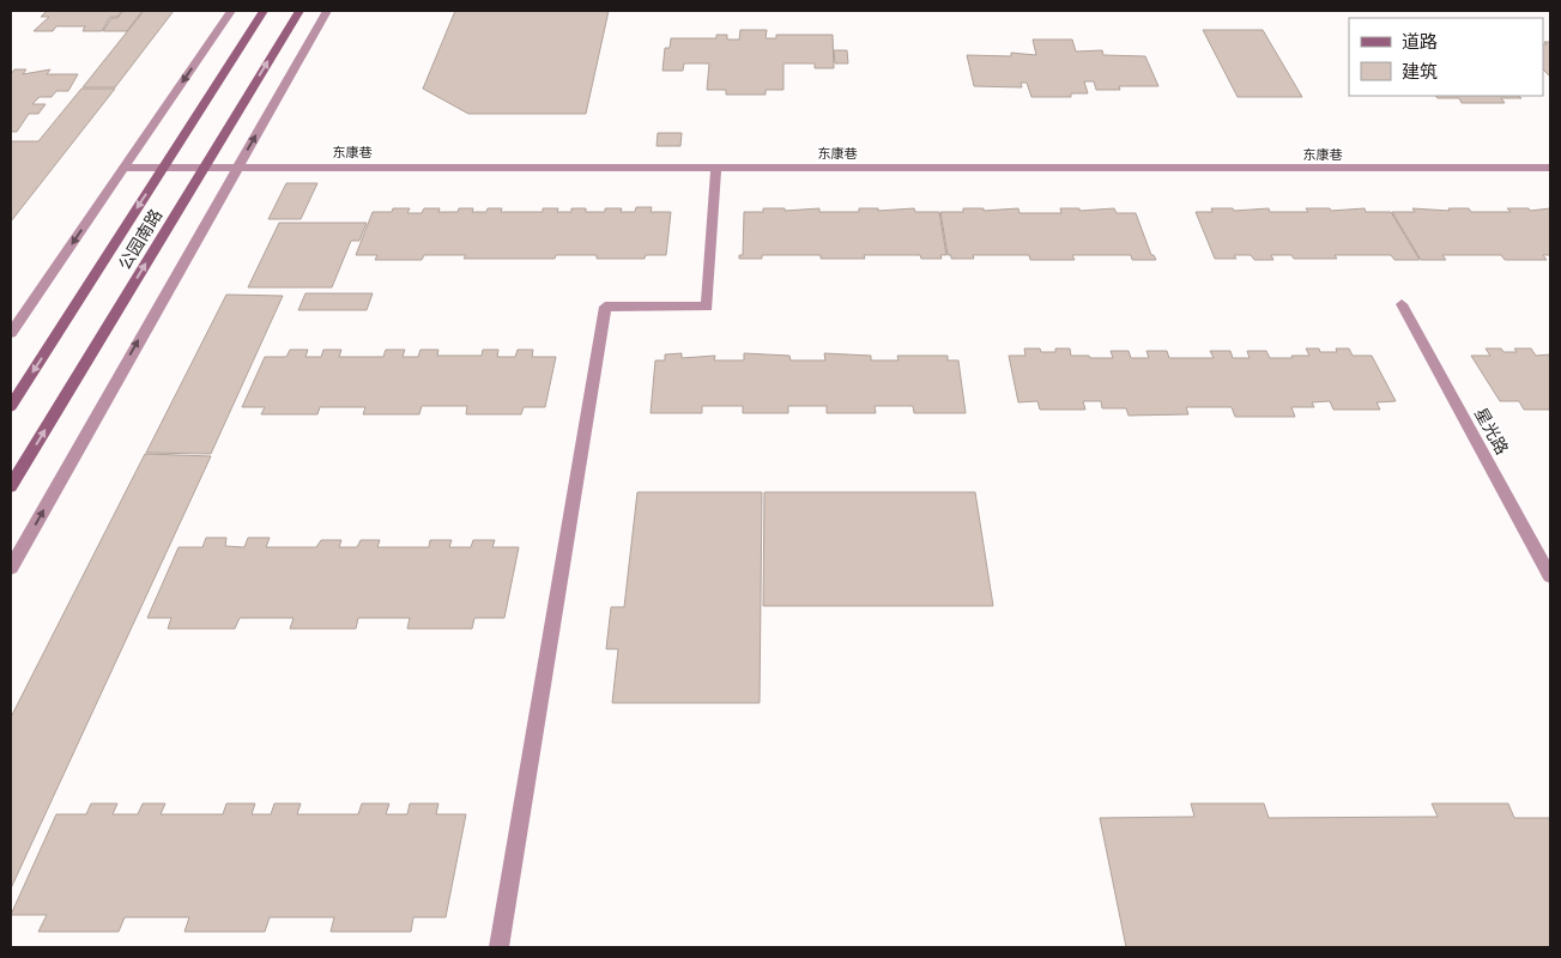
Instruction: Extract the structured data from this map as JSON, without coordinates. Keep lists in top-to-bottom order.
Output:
{
  "streets": {
    "main road": ["公园南路"],
    "street": ["东康巷", "星光路"]
  },
  "crossings": [
    ["东康巷", "公园南路"]
  ],
  "legend": ["道路", "建筑"]
}
